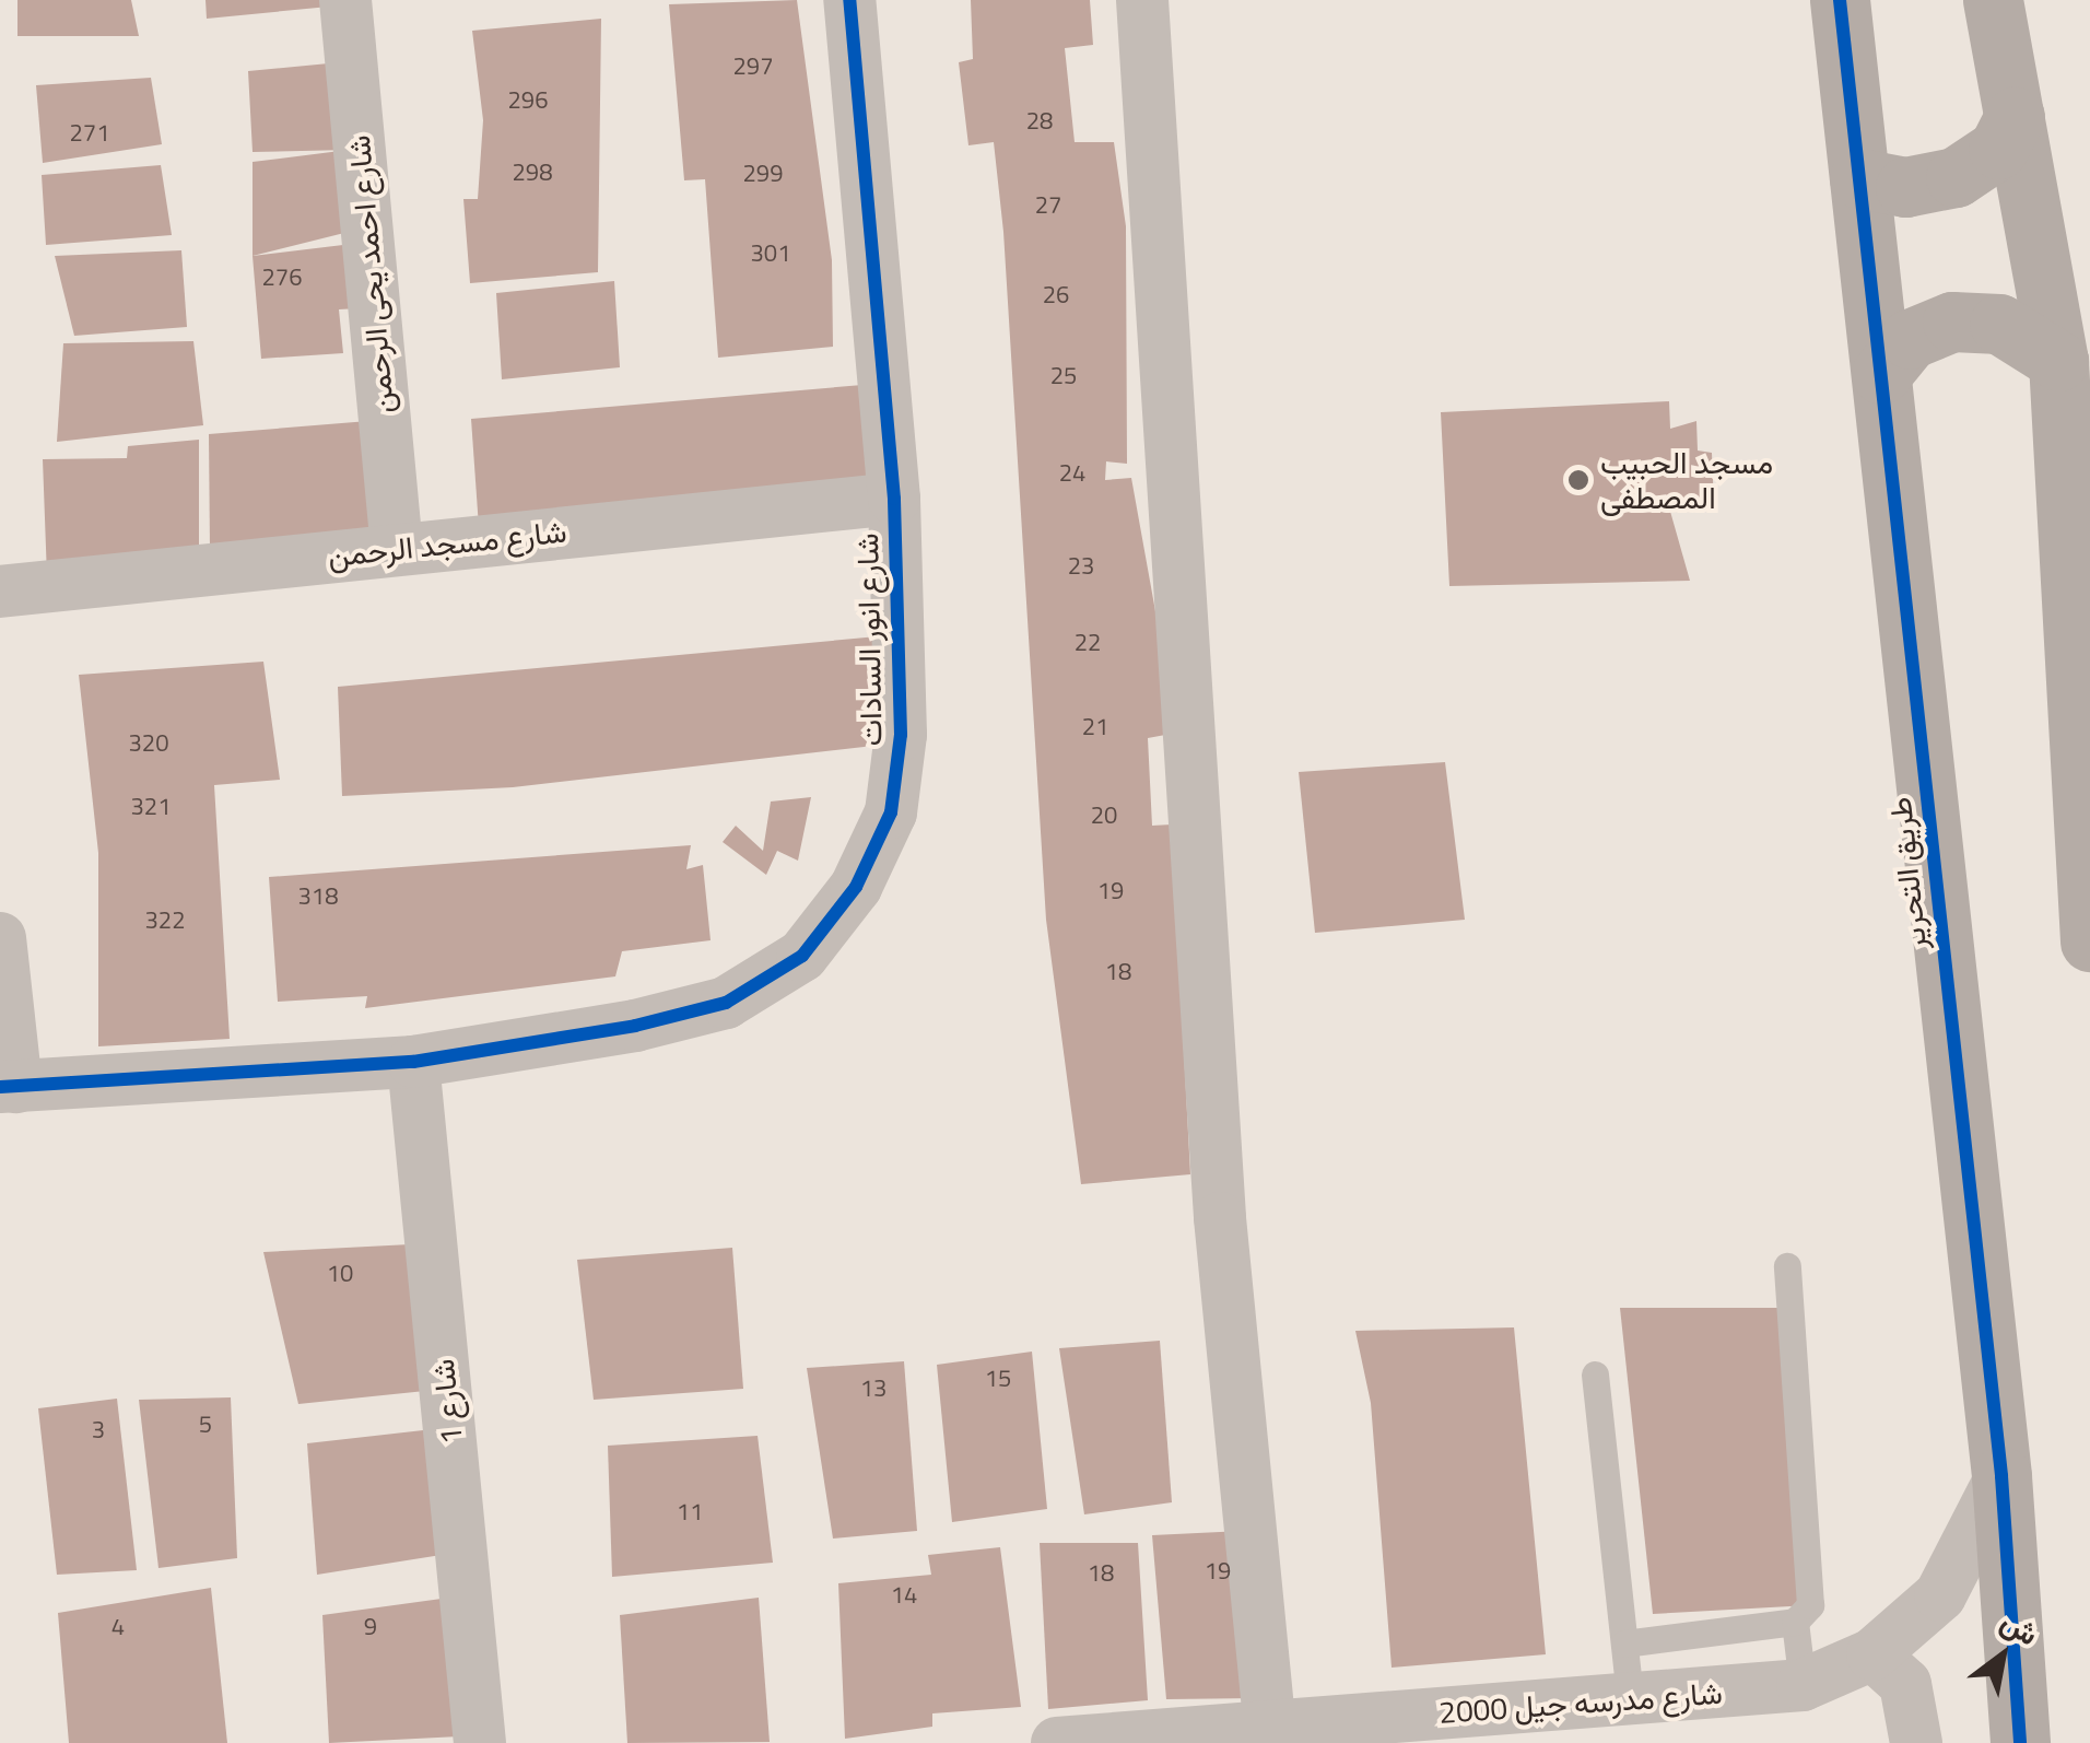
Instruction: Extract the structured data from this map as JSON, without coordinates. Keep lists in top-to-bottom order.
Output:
{
  "streets": {
    "street": [
      "شارع احمد يحى الرحمن",
      "شارع مسجد الرحمن",
      "شارع انور السادات",
      "طريق التحرير",
      "شارع 1",
      "شارع مدرسه جيل 2000"
    ]
  },
  "crossings": [
    ["شارع احمد يحى الرحمن", "شارع مسجد الرحمن"],
    ["شارع مسجد الرحمن", "شارع انور السادات"],
    ["شارع انور السادات", "شارع 1"],
    ["طريق التحرير", "شارع مدرسه جيل 2000"]
  ],
  "places": ["مسجد الحبيب المصطفى"],
  "house_numbers": [
    "297",
    "296",
    "28",
    "271",
    "298",
    "299",
    "27",
    "301",
    "276",
    "26",
    "25",
    "24",
    "23",
    "22",
    "21",
    "320",
    "321",
    "20",
    "19",
    "318",
    "322",
    "18",
    "10",
    "15",
    "13",
    "5",
    "3",
    "11",
    "19",
    "18",
    "14",
    "4",
    "9"
  ],
  "north": "top right"
}
